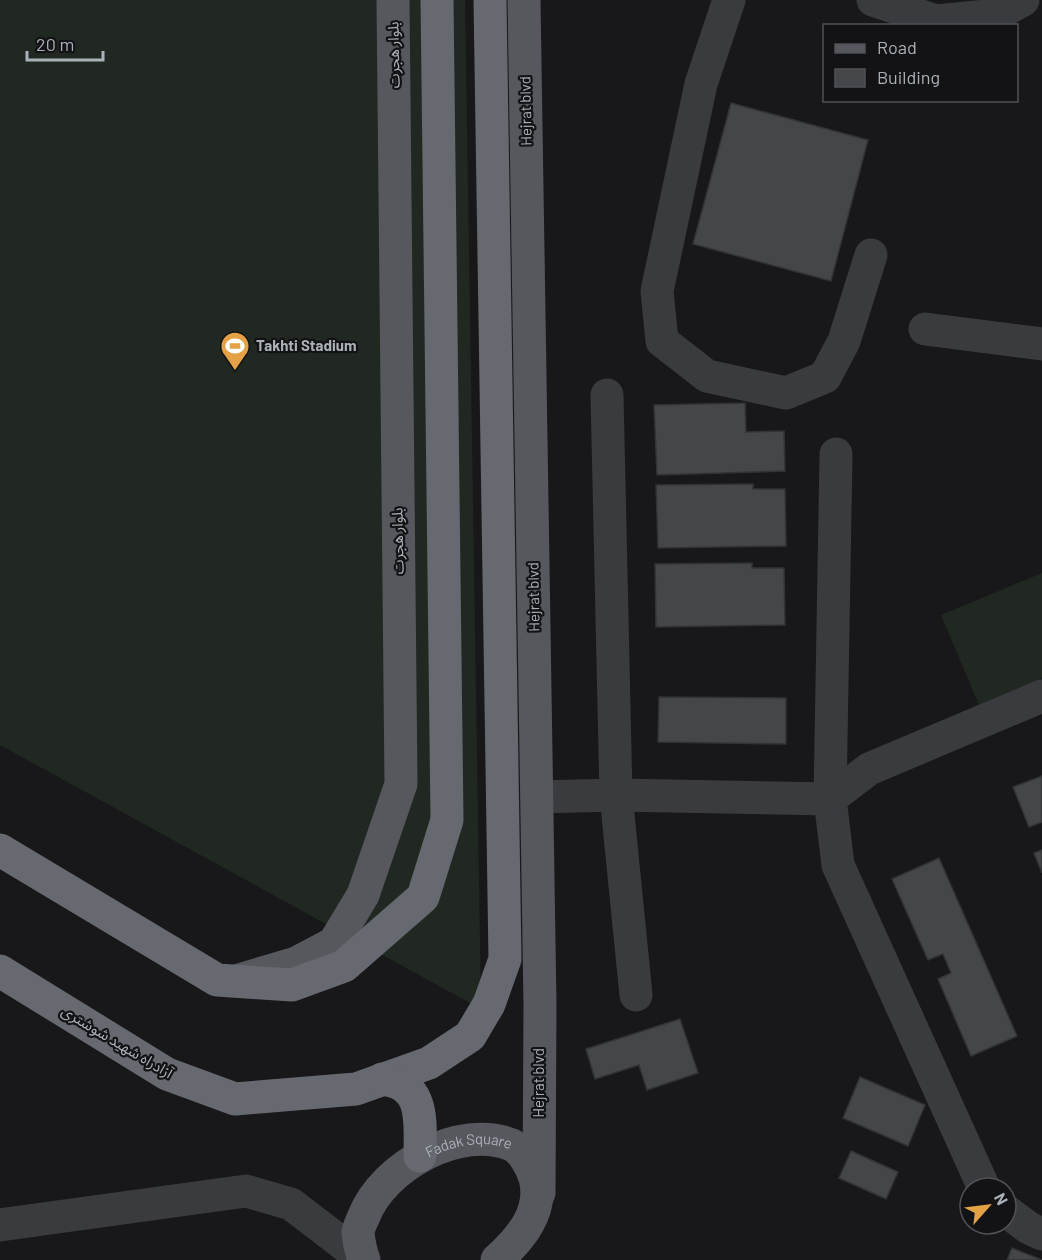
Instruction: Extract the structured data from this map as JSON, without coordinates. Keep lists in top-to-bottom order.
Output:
{
  "streets": {
    "highway": ["آزادراه شهید شوشتری"],
    "main road": ["بلوار هجرت", "Hejrat blvd", "Fadak Square"]
  },
  "crossings": [
    ["Hejrat blvd", "Fadak Square"]
  ],
  "places": {
    "sports": ["Takhti Stadium"]
  },
  "legend": ["Road", "Building"],
  "scale_bar": "20 m",
  "north": "top right"
}
